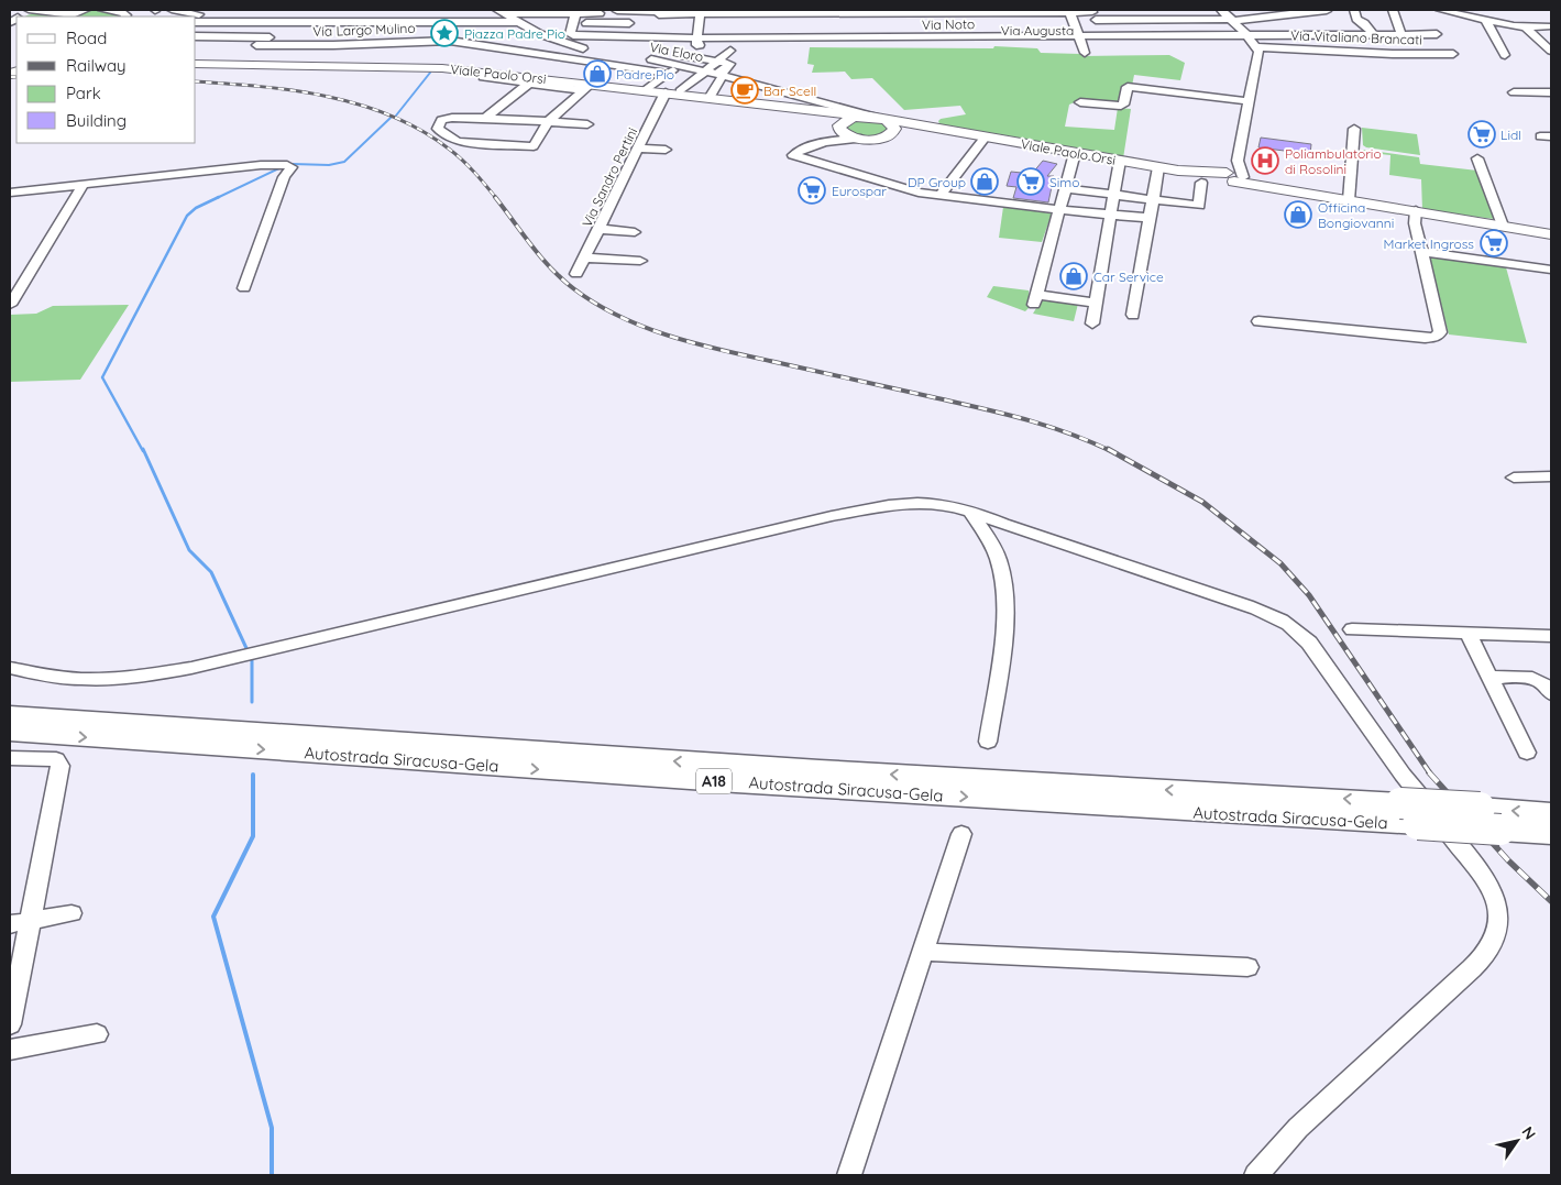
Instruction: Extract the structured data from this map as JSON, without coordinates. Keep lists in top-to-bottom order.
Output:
{
  "streets": {
    "highway": ["Autostrada Siracusa-Gela", "A18"],
    "main road": ["Viale Paolo Orsi"],
    "street": [
      "Via Largo Mulino",
      "Via Augusta",
      "Via Vitaliano Brancati",
      "Via Eloro",
      "Via Sandro Pertini"
    ]
  },
  "crossings": [
    ["Via Augusta", "Via Vitaliano Brancati"],
    ["Viale Paolo Orsi", "Via Sandro Pertini"]
  ],
  "places": {
    "place": ["Piazza Padre Pio"],
    "shop": [
      "Padre Pio",
      "DP Group",
      "Officina Bongiovanni",
      "Car Service"
    ],
    "cafe": ["Bar Scell"],
    "supermarket": [
      "Lidl",
      "Simo",
      "Eurospar",
      "Market Ingross"
    ],
    "hospital": ["Poliambulatorio di Rosolini"]
  },
  "legend": [
    "Road",
    "Railway",
    "Park",
    "Building"
  ],
  "north": "top right"
}
